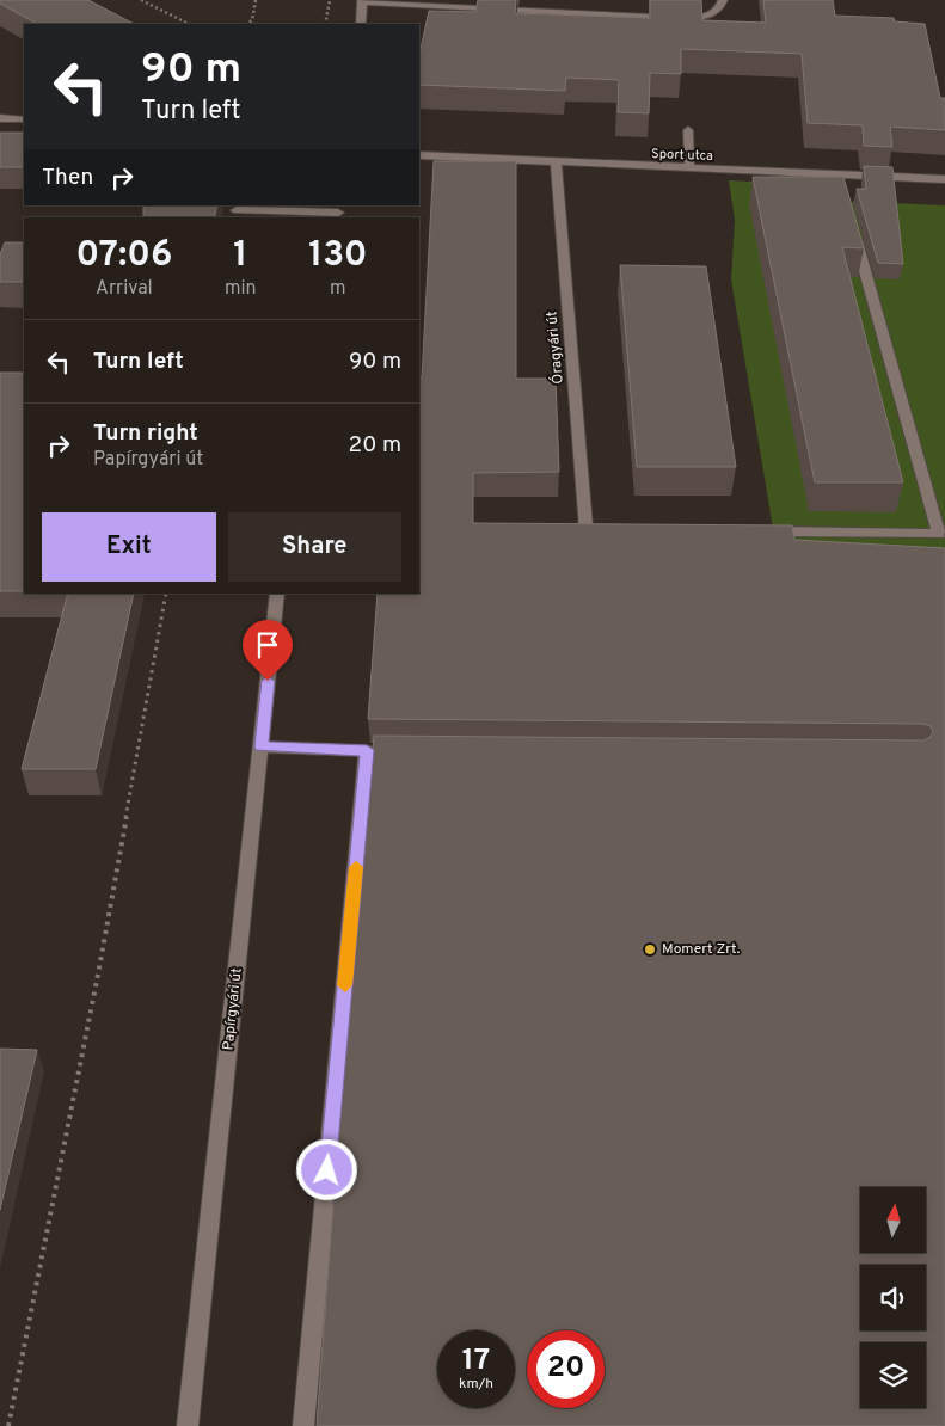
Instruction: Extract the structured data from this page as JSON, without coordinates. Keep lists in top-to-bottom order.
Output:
{
  "streets": {
    "street": ["Sport utca", "Óragyári út", "Papírgyári út"]
  },
  "crossings": [
    ["Sport utca", "Óragyári út"]
  ],
  "places": ["Momert Zrt."],
  "north": "top",
  "page": {
    "turn": ["90 m", "Turn left"],
    "then": "Then",
    "eta": [
      "07:06",
      "Arrival",
      "1",
      "min",
      "130",
      "m"
    ],
    "list": [
      {
        "name": "Turn left",
        "value": "90 m"
      },
      {
        "name": "Turn right",
        "note": "Papírgyári út",
        "value": "20 m"
      }
    ],
    "buttons": ["Exit", "Share"],
    "speed": "17 km/h",
    "limit": "20"
  }
}
